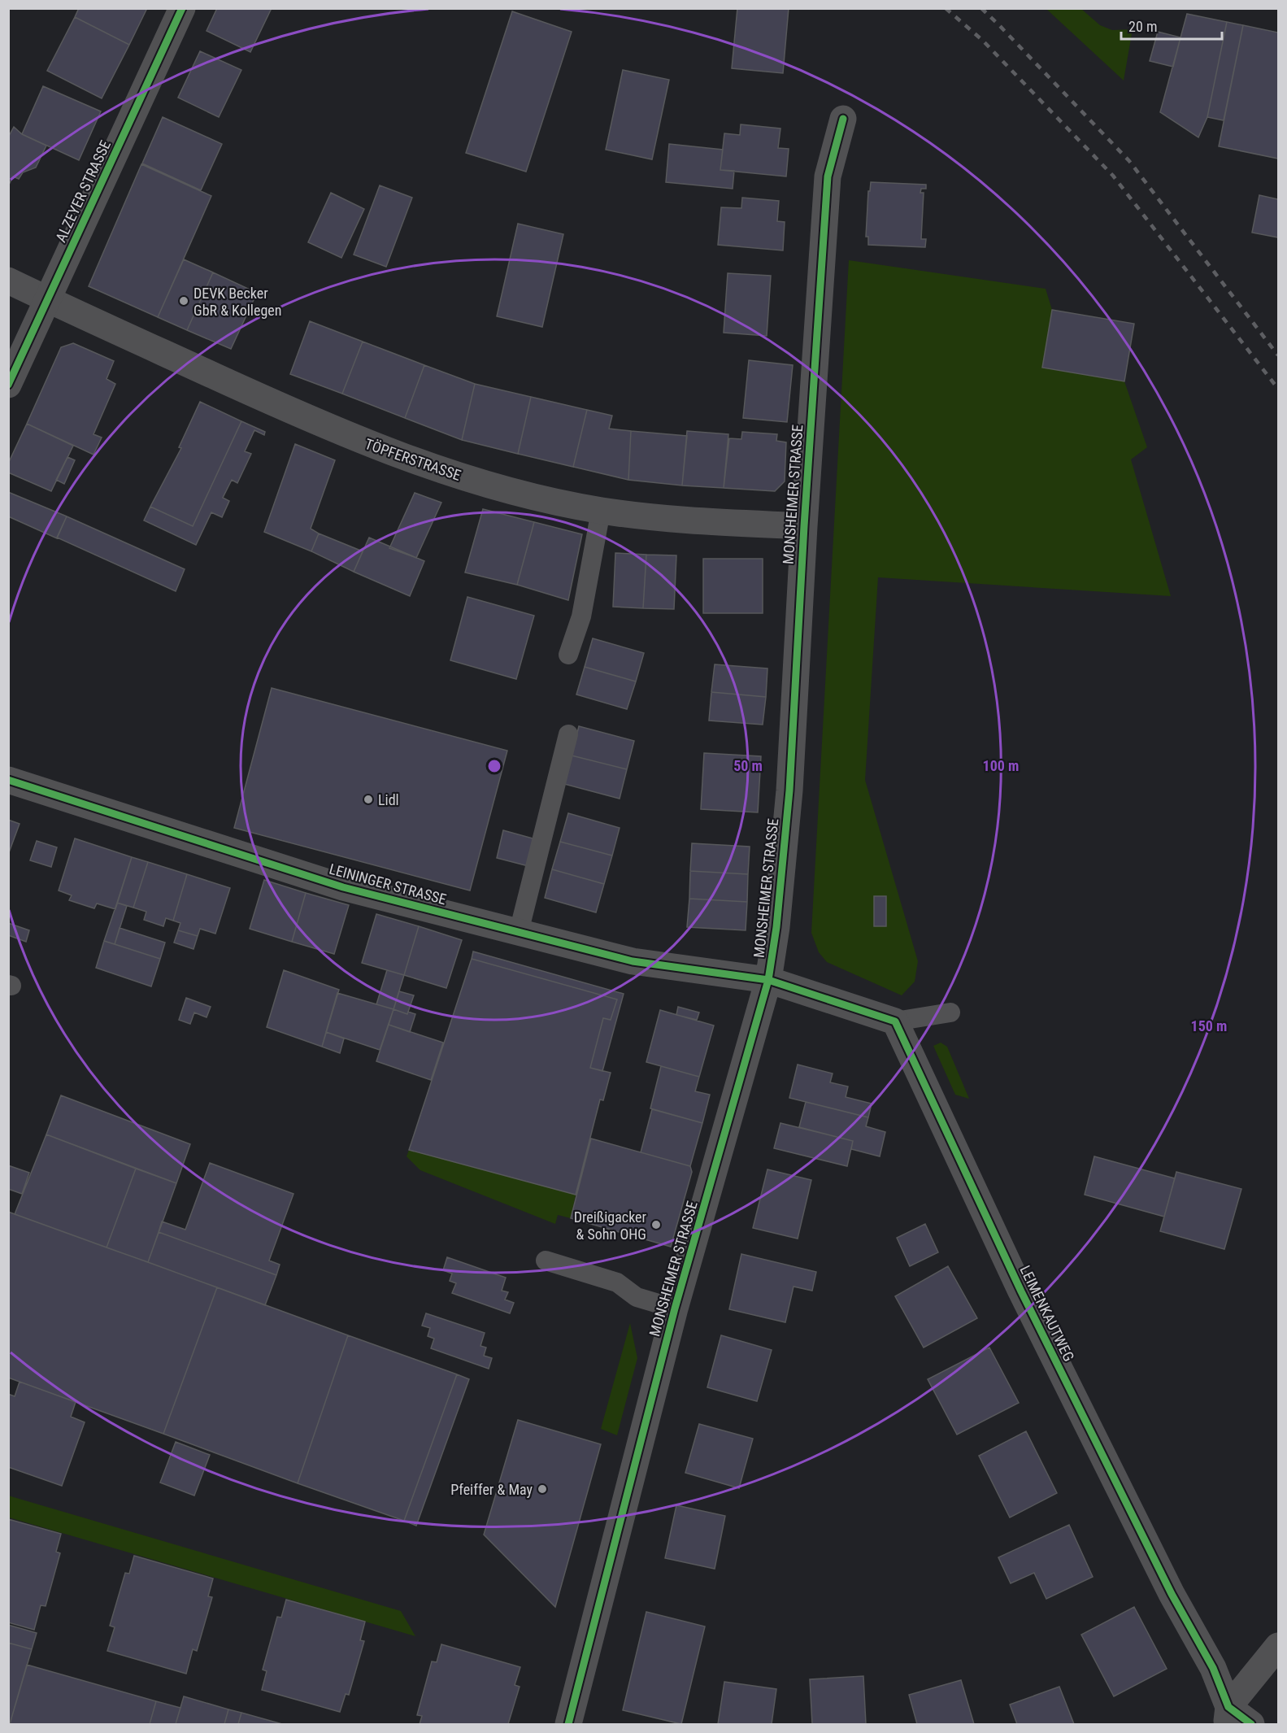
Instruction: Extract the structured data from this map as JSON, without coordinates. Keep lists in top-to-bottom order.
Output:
{
  "streets": {
    "street": [
      "ALZEYER STRASSE",
      "TÖPFERSTRASSE",
      "MONSHEIMER STRASSE",
      "LEININGER STRASSE",
      "LEIMENKAUTWEG"
    ]
  },
  "crossings": [
    ["ALZEYER STRASSE", "TÖPFERSTRASSE"],
    ["TÖPFERSTRASSE", "MONSHEIMER STRASSE"],
    ["MONSHEIMER STRASSE", "LEININGER STRASSE"]
  ],
  "places": [
    "DEVK Becker GbR & Kollegen",
    "Lidl",
    "Dreißigacker & Sohn OHG",
    "Pfeiffer & May"
  ],
  "scale_bar": "20 m",
  "rings": ["50 m", "100 m", "150 m"]
}
